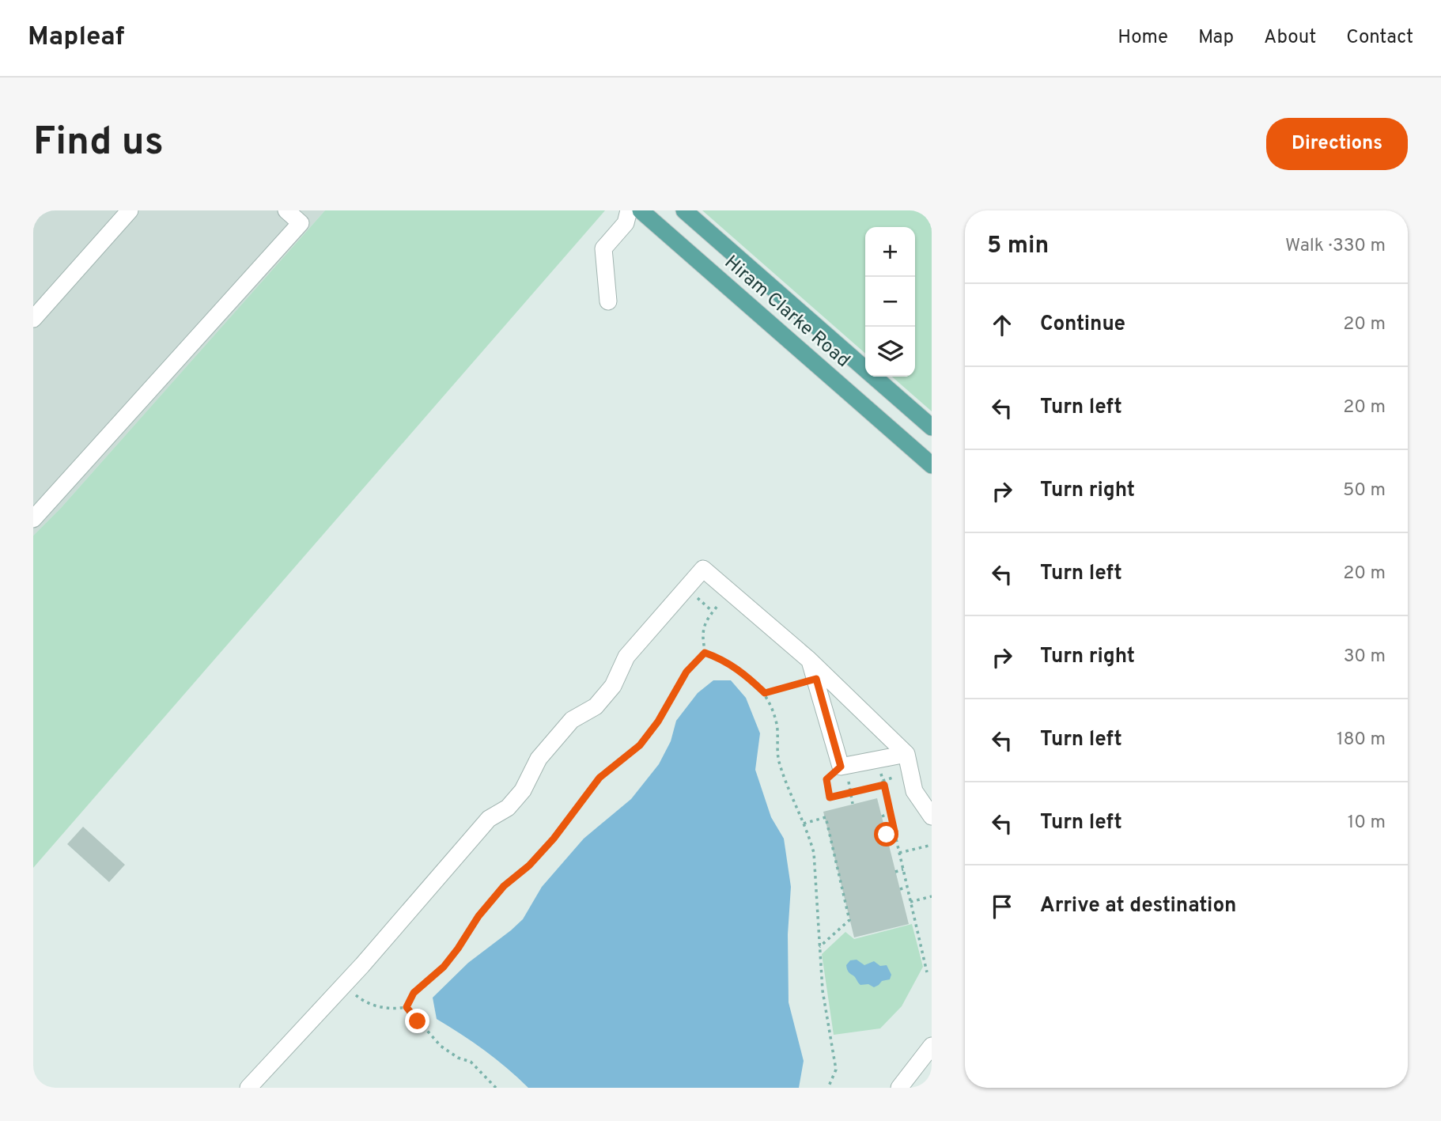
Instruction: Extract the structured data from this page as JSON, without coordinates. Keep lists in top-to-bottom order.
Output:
{
  "streets": {
    "main road": ["Hiram Clarke Road"]
  },
  "page": {
    "header": "Mapleaf",
    "nav": [
      "Home",
      "Map",
      "About",
      "Contact"
    ],
    "buttons": "Directions",
    "title": "Find us",
    "heading": ["5 min", "Walk · 330 m"],
    "map_buttons": ["+", "−"],
    "list": [
      ["Continue", "20 m"],
      ["Turn left", "20 m"],
      ["Turn right", "50 m"],
      ["Turn left", "20 m"],
      ["Turn right", "30 m"],
      ["Turn left", "180 m"],
      ["Turn left", "10 m"],
      "Arrive at destination"
    ]
  }
}
